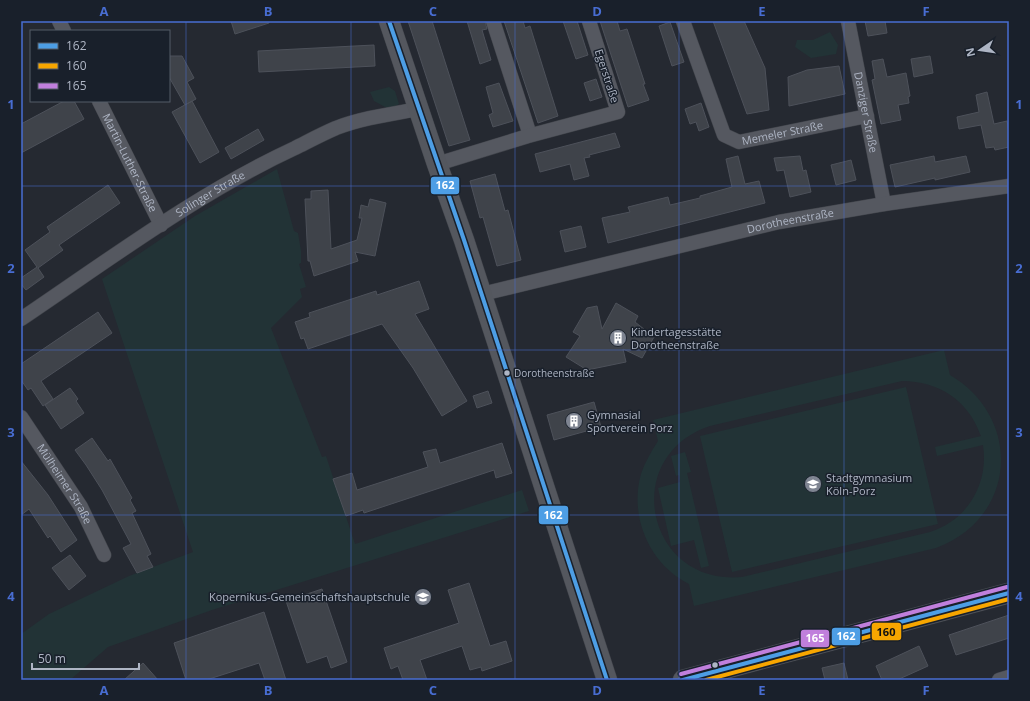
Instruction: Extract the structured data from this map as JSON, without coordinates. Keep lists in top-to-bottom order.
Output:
{
  "streets": {
    "street": [
      "Egerstraße",
      "Danziger Straße",
      "Memeler Straße",
      "Martin-Luther-Straße",
      "Solinger Straße",
      "Dorotheenstraße",
      "Mülheimer Straße"
    ]
  },
  "crossings": [
    ["Danziger Straße", "Memeler Straße"],
    ["Danziger Straße", "Dorotheenstraße"],
    ["Martin-Luther-Straße", "Solinger Straße"]
  ],
  "places": {
    "building": ["Kindertagesstätte Dorotheenstraße", "Gymnasial Sportverein Porz"],
    "other": ["Dorotheenstraße"],
    "school or university": ["Stadtgymnasium Köln-Porz", "Kopernikus-Gemeinschaftshauptschule"]
  },
  "lines": ["transit line 162", "transit line 165", "transit line 160"],
  "legend": ["162", "160", "165"],
  "scale_bar": "50 m",
  "north": "left",
  "grid": {
    "columns": [
      "A",
      "B",
      "C",
      "D",
      "E",
      "F"
    ],
    "rows": [
      "1",
      "2",
      "3",
      "4"
    ]
  }
}
